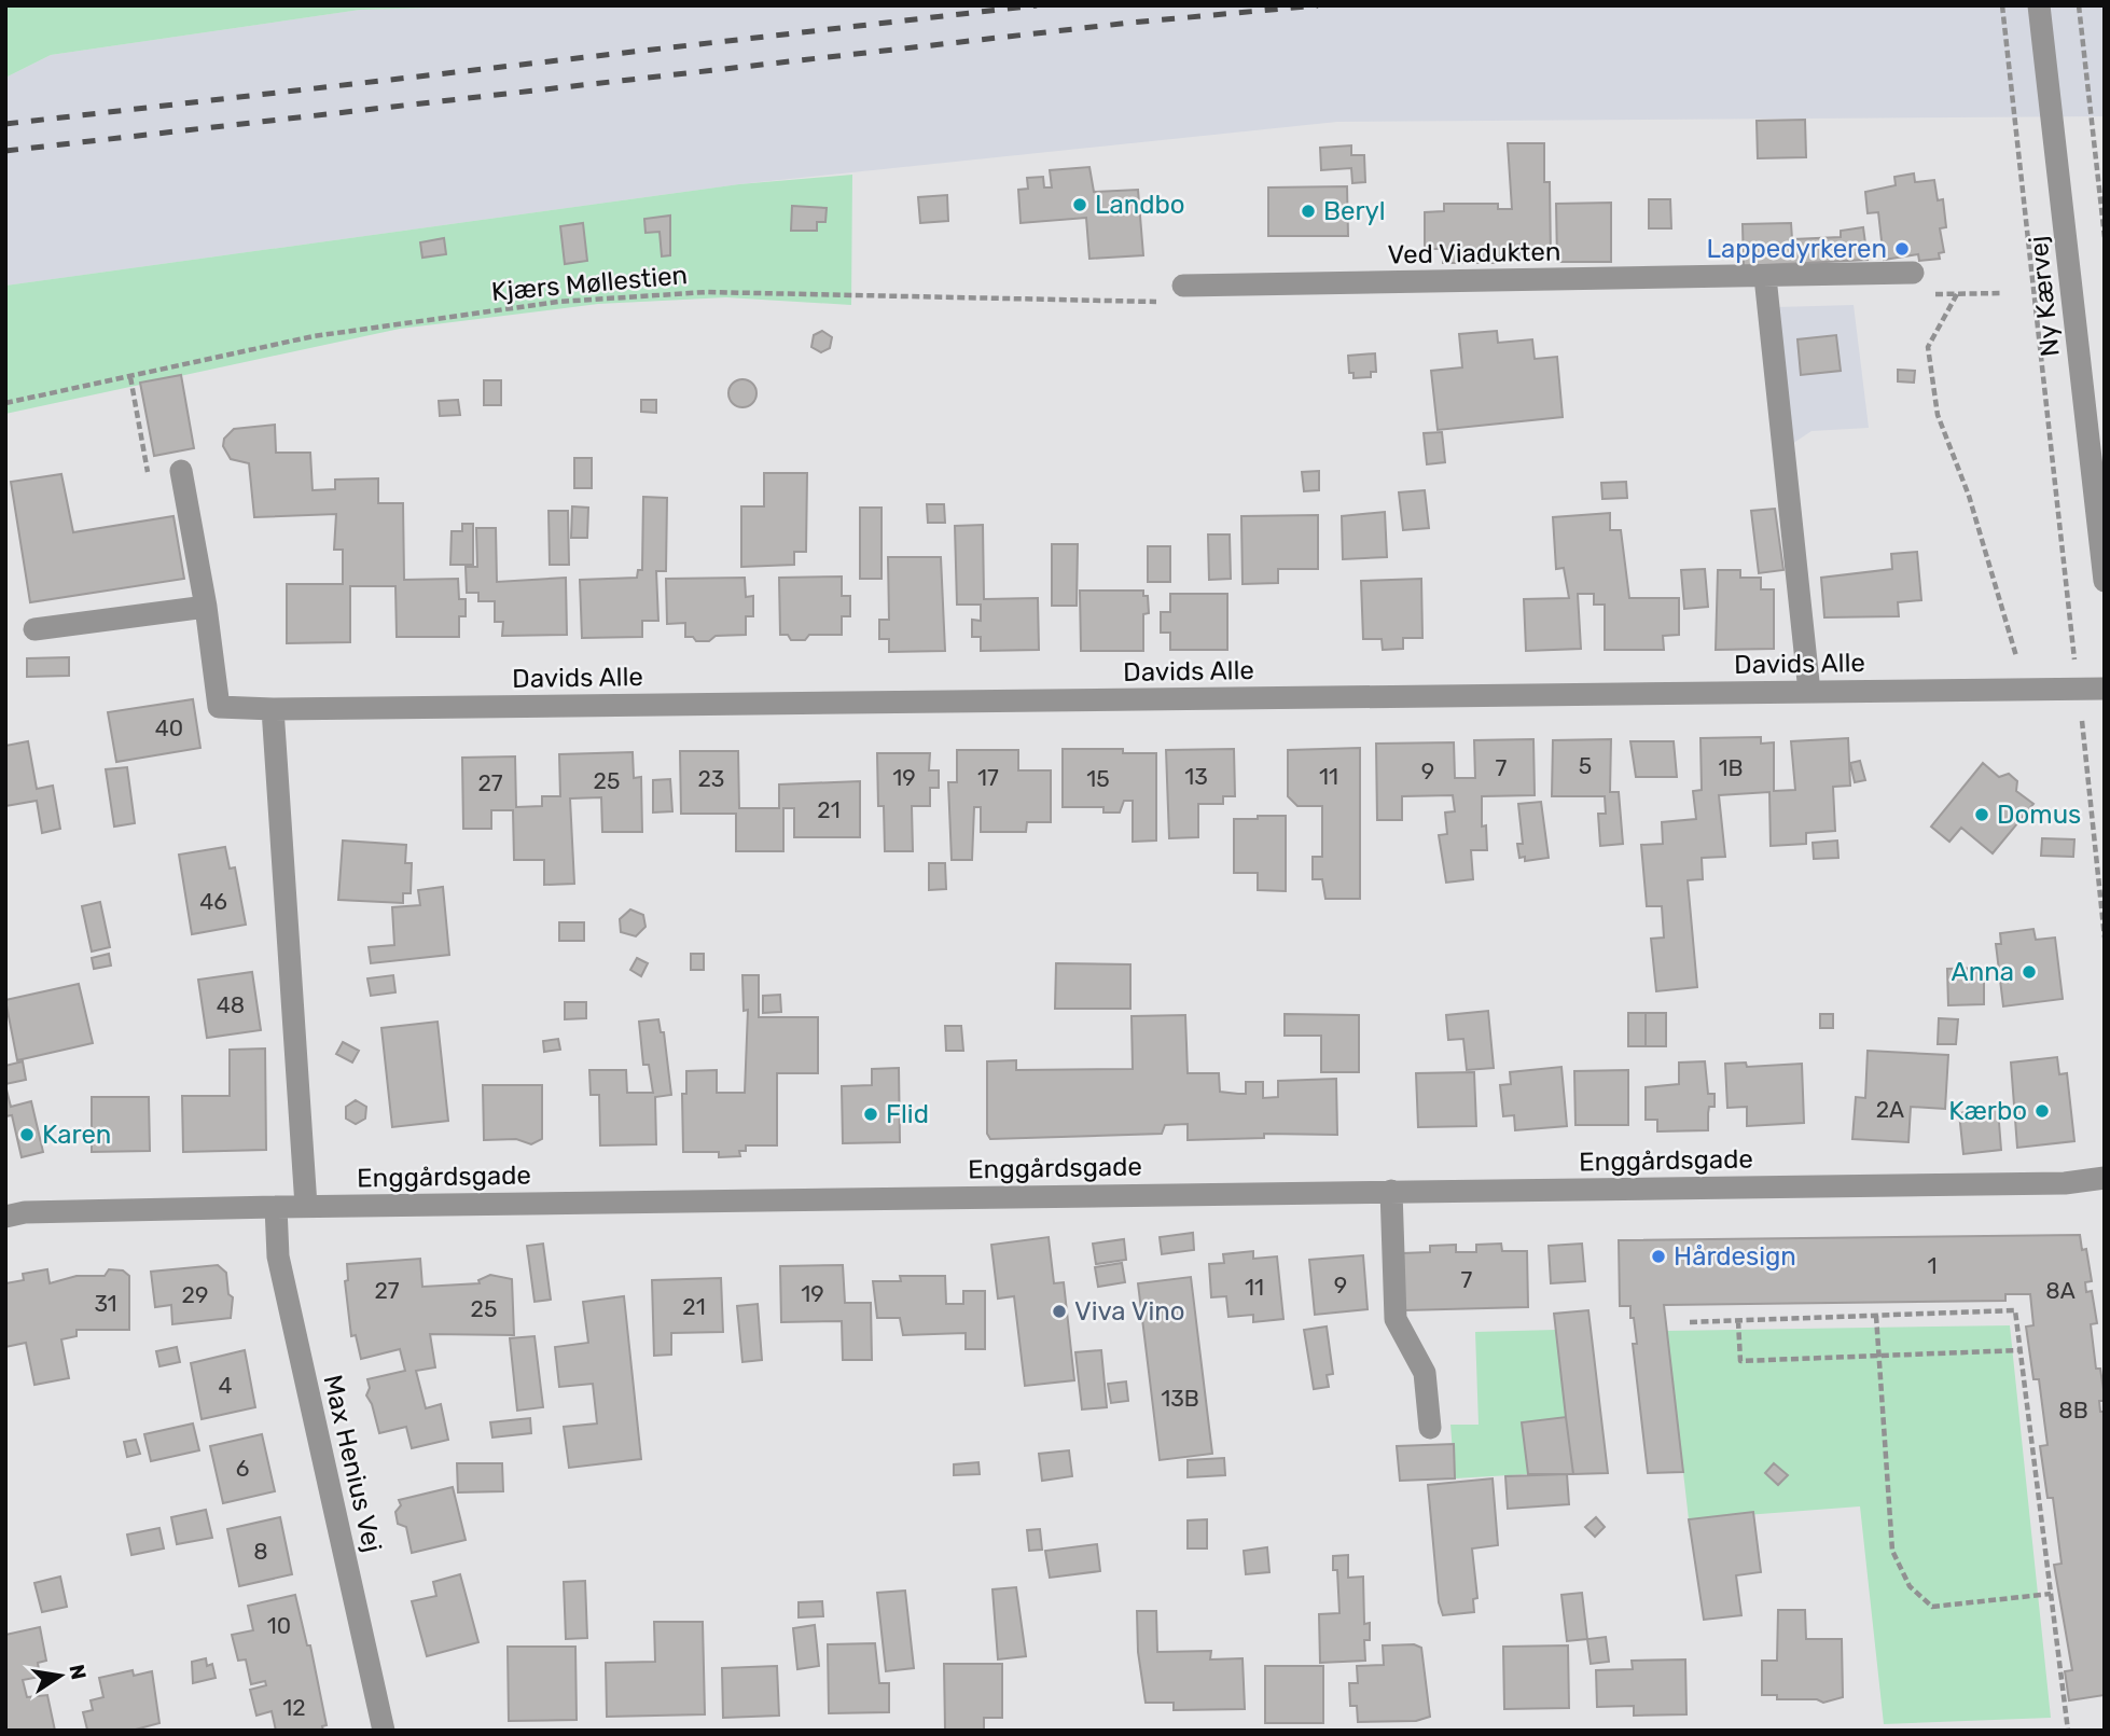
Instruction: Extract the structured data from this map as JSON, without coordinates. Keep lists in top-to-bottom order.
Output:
{
  "streets": {
    "street": [
      "Ved Viadukten",
      "Ny Kærvej",
      "Davids Alle",
      "Enggårdsgade",
      "Max Henius Vej"
    ],
    "path": ["Kjærs Møllestien"]
  },
  "crossings": [
    ["Ved Viadukten", "Kjærs Møllestien"],
    ["Enggårdsgade", "Max Henius Vej"]
  ],
  "places": [
    "Landbo",
    "Beryl",
    "Lappedyrkeren",
    "Domus",
    "Anna",
    "Kærbo",
    "Flid",
    "Karen",
    "Hårdesign",
    "Viva Vino"
  ],
  "house_numbers": [
    "40",
    "5",
    "7",
    "1B",
    "9",
    "13",
    "11",
    "19",
    "17",
    "23",
    "15",
    "25",
    "27",
    "21",
    "46",
    "48",
    "2A",
    "1",
    "7",
    "9",
    "11",
    "27",
    "8A",
    "19",
    "29",
    "31",
    "21",
    "25",
    "4",
    "13B",
    "8B",
    "6",
    "8",
    "10",
    "12"
  ],
  "north": "right"
}
